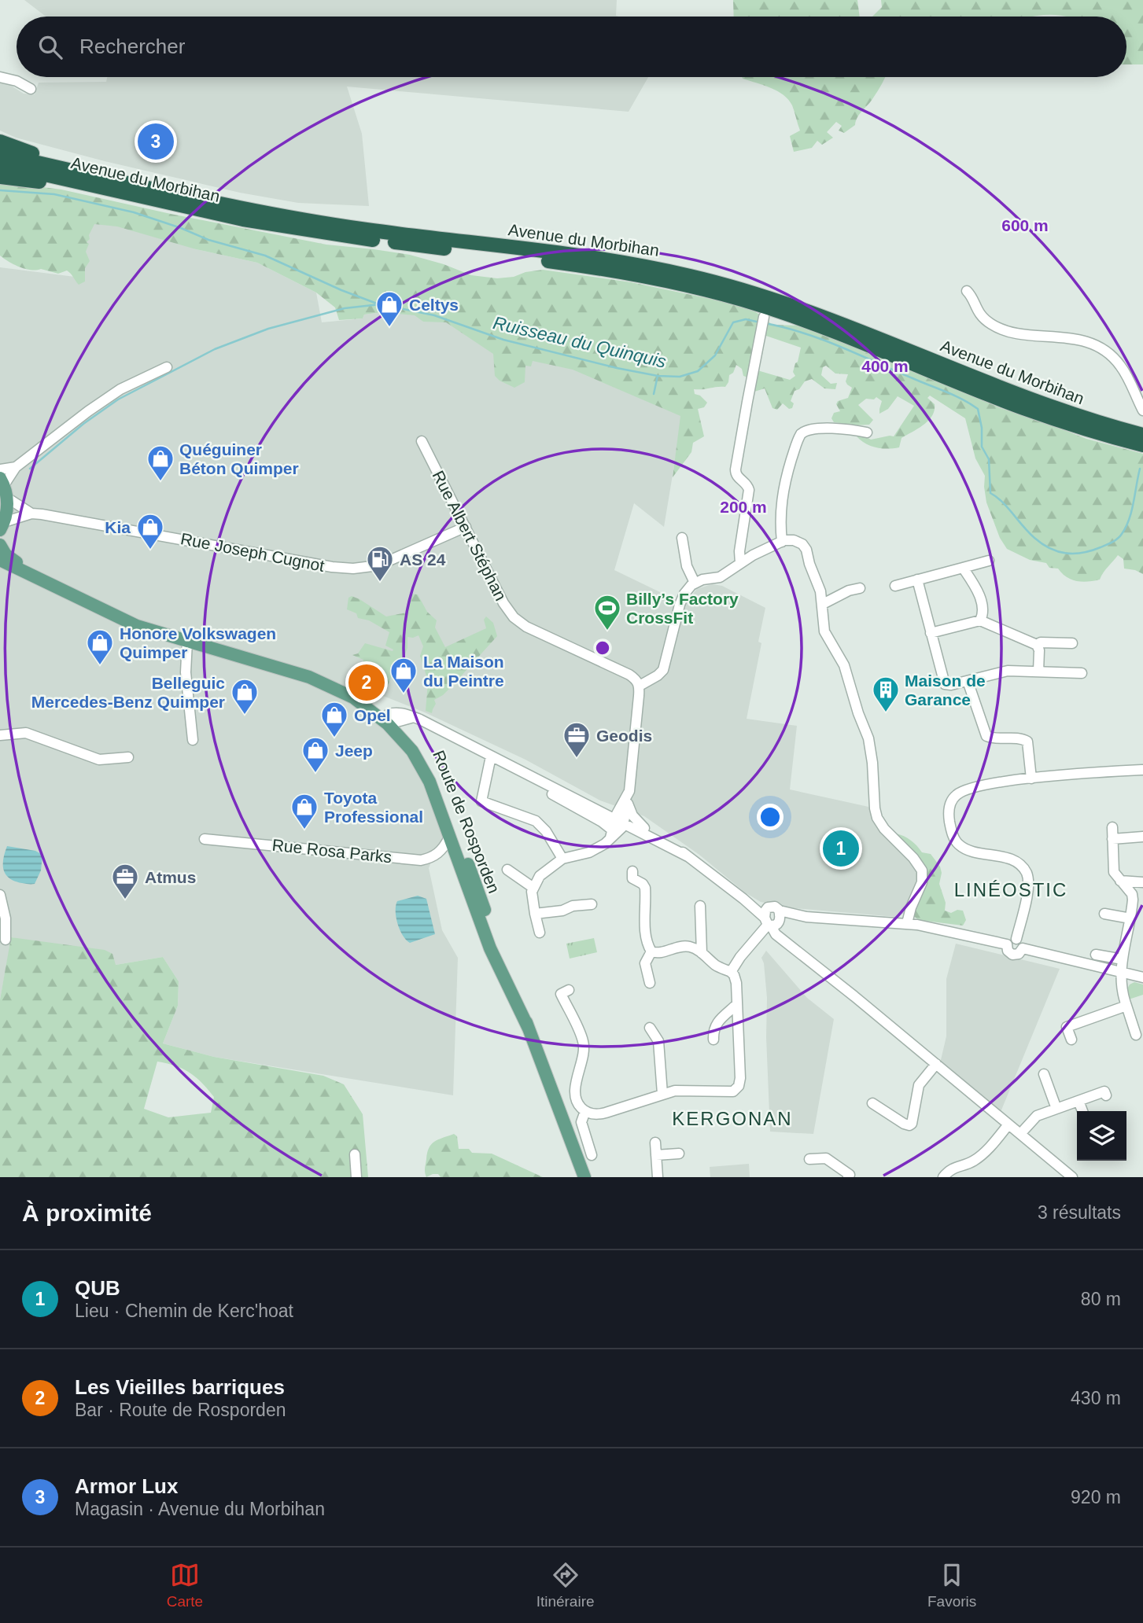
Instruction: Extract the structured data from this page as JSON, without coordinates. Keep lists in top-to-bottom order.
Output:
{
  "streets": {
    "highway": ["Avenue du Morbihan"],
    "main road": ["Route de Rosporden"],
    "street": ["Rue Albert Stéphan", "Rue Joseph Cugnot", "Rue Rosa Parks"]
  },
  "crossings": [
    ["Rue Albert Stéphan", "Rue Joseph Cugnot"],
    ["Route de Rosporden", "Rue Rosa Parks"]
  ],
  "districts": ["LINÉOSTIC", "KERGONAN"],
  "water": ["Ruisseau du Quinquis"],
  "places": {
    "shop": [
      "Celtys",
      "Quéguiner Béton Quimper",
      "Kia",
      "Honore Volkswagen Quimper",
      "La Maison du Peintre",
      "Belleguic Mercedes-Benz Quimper",
      "Opel",
      "Jeep",
      "Toyota Professional"
    ],
    "fuel station": ["AS 24"],
    "sports": ["Billy’s Factory CrossFit"],
    "building": ["Maison de Garance"],
    "office": ["Geodis", "Atmus"]
  },
  "page": {
    "search": "Rechercher",
    "pins": ["3", "2", "1"],
    "heading": ["À proximité", "3 résultats"],
    "list": [
      {
        "mark": "1",
        "name": "QUB",
        "note": "Lieu · Chemin de Kerc'hoat",
        "value": "80 m"
      },
      {
        "mark": "2",
        "name": "Les Vieilles barriques",
        "note": "Bar · Route de Rosporden",
        "value": "430 m"
      },
      {
        "mark": "3",
        "name": "Armor Lux",
        "note": "Magasin · Avenue du Morbihan",
        "value": "920 m"
      }
    ],
    "nav": ["Carte", "Itinéraire", "Favoris"]
  },
  "rings": ["600 m", "400 m", "200 m"]
}
